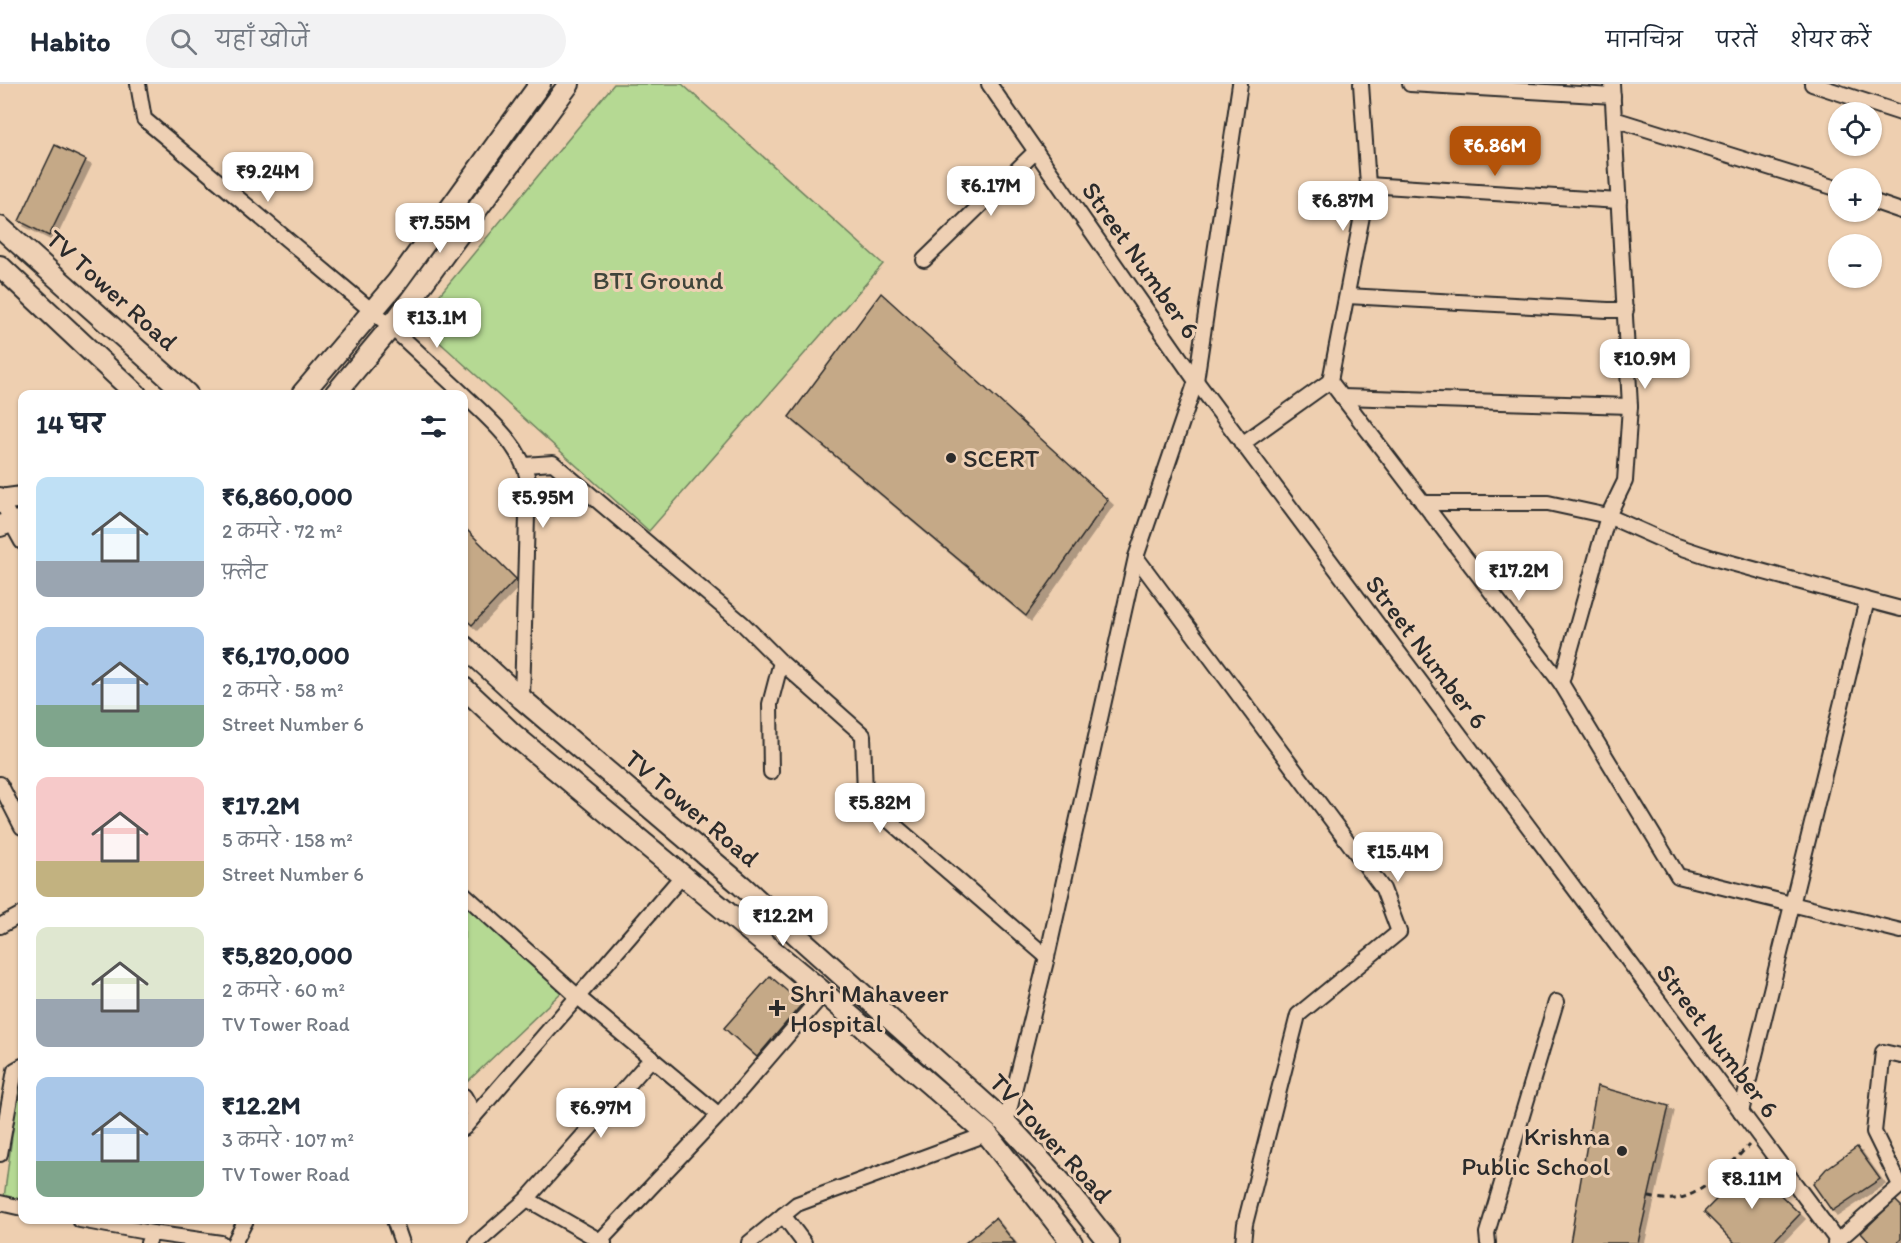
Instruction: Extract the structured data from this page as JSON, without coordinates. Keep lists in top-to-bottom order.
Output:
{
  "streets": {
    "main road": ["TV Tower Road"],
    "street": ["Street Number 6"]
  },
  "parks": ["BTI Ground"],
  "places": {
    "other": ["SCERT", "Krishna Public School"],
    "health": ["Shri Mahaveer Hospital"]
  },
  "page": {
    "header": "Habito",
    "search": "यहाँ खोजें",
    "nav": ["मानचित्र", "परतें", "शेयर करें"],
    "map_buttons": ["+", "−"],
    "price": [
      "₹6.86M",
      "₹9.24M",
      "₹6.17M",
      "₹6.87M",
      "₹7.55M",
      "₹13.1M",
      "₹10.9M",
      "₹5.95M",
      "₹17.2M",
      "₹5.82M",
      "₹15.4M",
      "₹12.2M",
      "₹6.97M",
      "₹8.11M"
    ],
    "heading": "14 घर",
    "list": [
      {
        "name": "₹6,860,000",
        "note": "2 कमरे · 72 m² · फ़्लैट"
      },
      {
        "name": "₹6,170,000",
        "note": "2 कमरे · 58 m² · Street Number 6"
      },
      {
        "name": "₹17.2M",
        "note": "5 कमरे · 158 m² · Street Number 6"
      },
      {
        "name": "₹5,820,000",
        "note": "2 कमरे · 60 m² · TV Tower Road"
      },
      {
        "name": "₹12.2M",
        "note": "3 कमरे · 107 m² · TV Tower Road"
      }
    ]
  }
}
